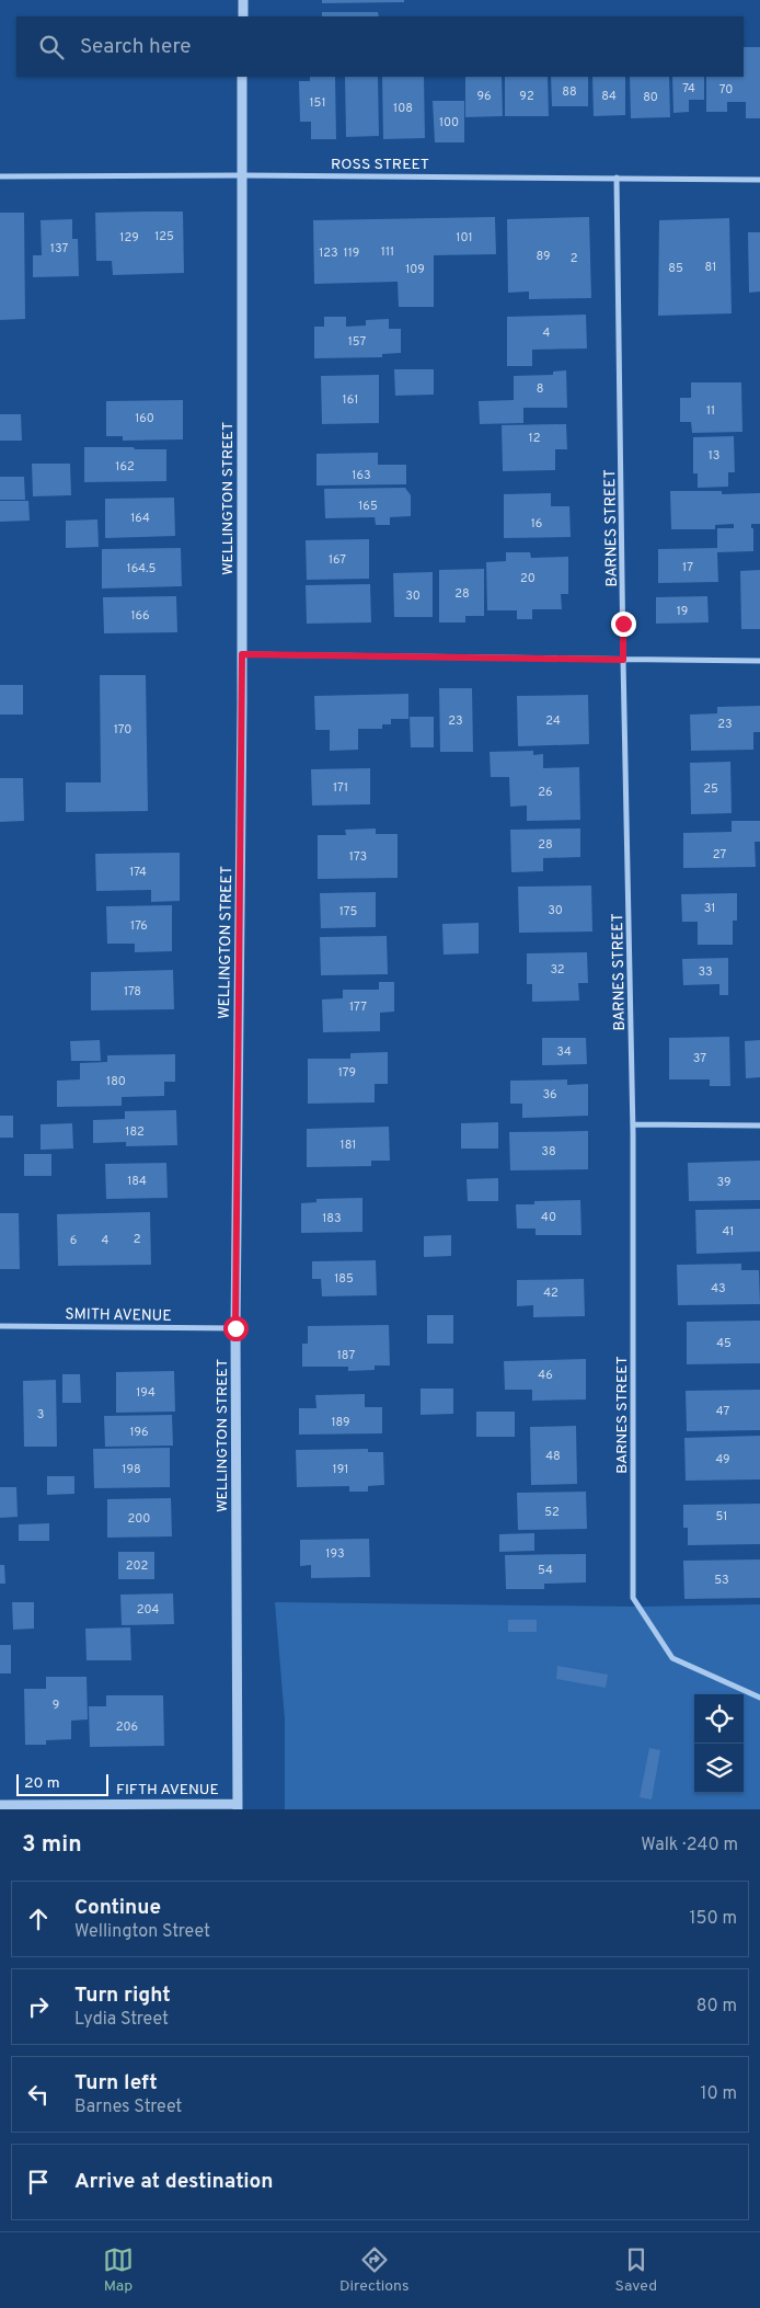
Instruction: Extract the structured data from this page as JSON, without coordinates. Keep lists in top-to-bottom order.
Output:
{
  "streets": {
    "street": [
      "ROSS STREET",
      "WELLINGTON STREET",
      "BARNES STREET",
      "SMITH AVENUE",
      "FIFTH AVENUE"
    ]
  },
  "crossings": [
    ["ROSS STREET", "WELLINGTON STREET"],
    ["ROSS STREET", "BARNES STREET"],
    ["WELLINGTON STREET", "SMITH AVENUE"],
    ["WELLINGTON STREET", "FIFTH AVENUE"]
  ],
  "house_numbers": [
    "74",
    "70",
    "88",
    "96",
    "92",
    "84",
    "80",
    "151",
    "108",
    "100",
    "125",
    "129",
    "101",
    "137",
    "111",
    "123",
    "119",
    "89",
    "2",
    "81",
    "85",
    "109",
    "4",
    "157",
    "8",
    "161",
    "11",
    "160",
    "12",
    "13",
    "162",
    "163",
    "165",
    "164",
    "16",
    "167",
    "17",
    "164.5",
    "20",
    "28",
    "30",
    "19",
    "166",
    "23",
    "24",
    "23",
    "170",
    "171",
    "25",
    "26",
    "28",
    "27",
    "173",
    "174",
    "31",
    "30",
    "175",
    "176",
    "32",
    "33",
    "178",
    "177",
    "34",
    "37",
    "179",
    "180",
    "36",
    "182",
    "181",
    "38",
    "184",
    "39",
    "40",
    "183",
    "41",
    "2",
    "6",
    "4",
    "185",
    "43",
    "42",
    "45",
    "187",
    "46",
    "194",
    "47",
    "3",
    "189",
    "196",
    "48",
    "49",
    "198",
    "191",
    "52",
    "51",
    "200",
    "193",
    "202",
    "54",
    "53",
    "204",
    "9",
    "206"
  ],
  "scale_bar": "20 m",
  "page": {
    "search": "Search here",
    "scale": "20 m",
    "heading": ["3 min", "Walk · 240 m"],
    "list": [
      ["Continue", "Wellington Street", "150 m"],
      ["Turn right", "Lydia Street", "80 m"],
      ["Turn left", "Barnes Street", "10 m"],
      "Arrive at destination"
    ],
    "nav": ["Map", "Directions", "Saved"]
  }
}
